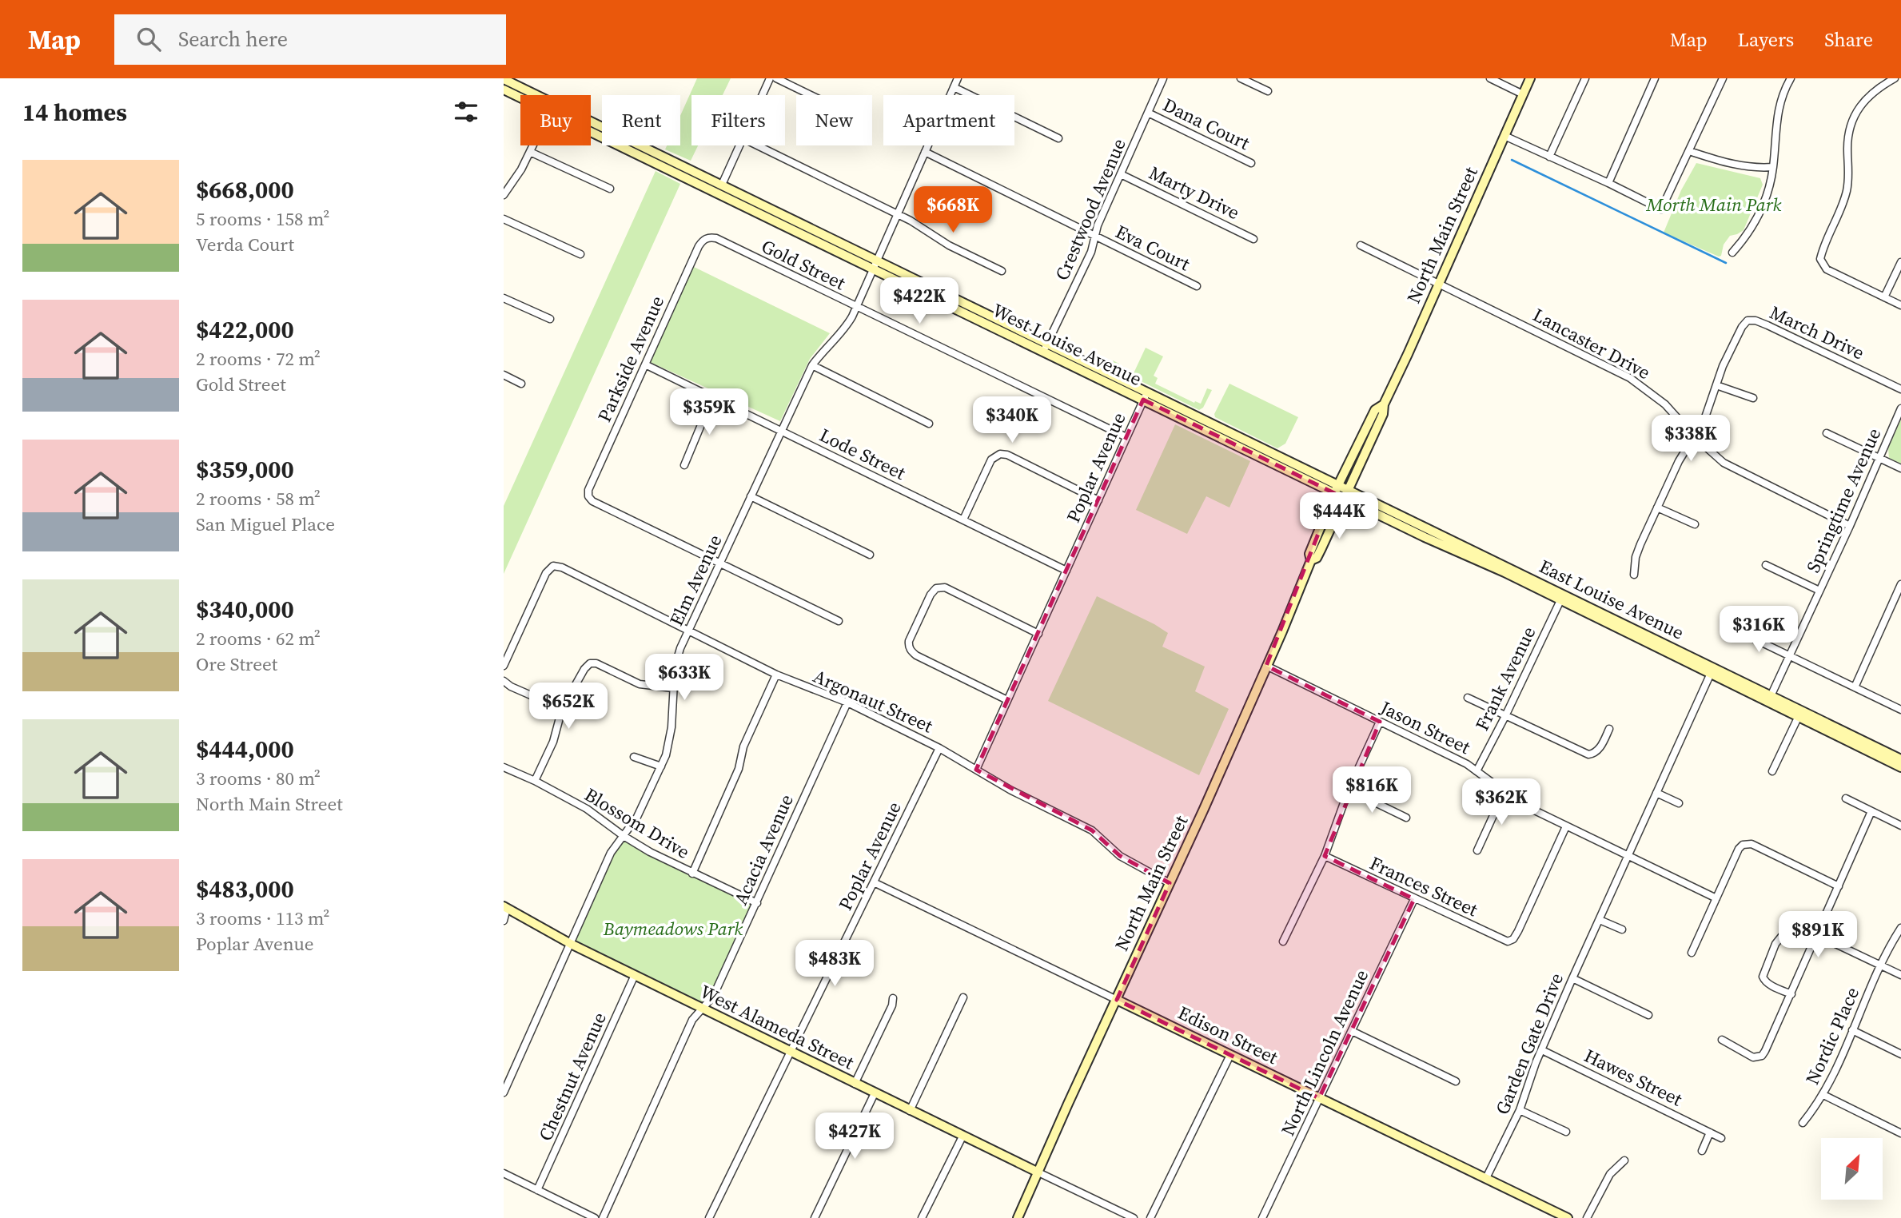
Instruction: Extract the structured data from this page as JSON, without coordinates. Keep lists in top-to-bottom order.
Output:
{
  "streets": {
    "main road": [
      "North Main Street",
      "West Louise Avenue",
      "East Louise Avenue",
      "West Alameda Street",
      "Edison Street"
    ],
    "street": [
      "Dana Court",
      "Marty Drive",
      "Crestwood Avenue",
      "Eva Court",
      "Gold Street",
      "March Drive",
      "Lancaster Drive",
      "Parkside Avenue",
      "Lode Street",
      "Poplar Avenue",
      "Springtime Avenue",
      "Elm Avenue",
      "Frank Avenue",
      "Argonaut Street",
      "Jason Street",
      "Blossom Drive",
      "Acacia Avenue",
      "Frances Street",
      "Nordic Place",
      "Garden Gate Drive",
      "North Lincoln Avenue",
      "Chestnut Avenue",
      "Hawes Street"
    ]
  },
  "crossings": [
    ["Dana Court", "Crestwood Avenue"],
    ["Marty Drive", "Crestwood Avenue"],
    ["Crestwood Avenue", "Eva Court"],
    ["Crestwood Avenue", "West Louise Avenue"],
    ["North Main Street", "Lancaster Drive"],
    ["North Main Street", "West Louise Avenue"],
    ["North Main Street", "East Louise Avenue"],
    ["North Main Street", "Argonaut Street"],
    ["North Main Street", "Jason Street"],
    ["North Main Street", "West Alameda Street"],
    ["North Main Street", "Edison Street"],
    ["Eva Court", "Elm Avenue"],
    ["Gold Street", "Parkside Avenue"],
    ["Gold Street", "Poplar Avenue"],
    ["Gold Street", "Elm Avenue"],
    ["Lancaster Drive", "Springtime Avenue"],
    ["West Louise Avenue", "Poplar Avenue"],
    ["West Louise Avenue", "Elm Avenue"],
    ["West Louise Avenue", "East Louise Avenue"],
    ["Parkside Avenue", "Lode Street"],
    ["Parkside Avenue", "Elm Avenue"],
    ["Lode Street", "Poplar Avenue"],
    ["Lode Street", "Elm Avenue"],
    ["Poplar Avenue", "Argonaut Street"],
    ["Poplar Avenue", "West Alameda Street"],
    ["Poplar Avenue", "Edison Street"],
    ["Springtime Avenue", "East Louise Avenue"],
    ["Elm Avenue", "Argonaut Street"],
    ["Elm Avenue", "Blossom Drive"],
    ["Elm Avenue", "West Alameda Street"],
    ["East Louise Avenue", "Frank Avenue"],
    ["East Louise Avenue", "Garden Gate Drive"],
    ["Frank Avenue", "Jason Street"],
    ["Argonaut Street", "Acacia Avenue"],
    ["Jason Street", "Frances Street"],
    ["Jason Street", "Garden Gate Drive"],
    ["Blossom Drive", "Acacia Avenue"],
    ["Acacia Avenue", "West Alameda Street"],
    ["Frances Street", "North Lincoln Avenue"],
    ["West Alameda Street", "Chestnut Avenue"],
    ["Edison Street", "Garden Gate Drive"],
    ["Edison Street", "North Lincoln Avenue"],
    ["Garden Gate Drive", "Hawes Street"]
  ],
  "parks": ["Morth Main Park", "Baymeadows Park"],
  "north": "top right",
  "page": {
    "header": "Map",
    "search": "Search here",
    "nav": ["Map", "Layers", "Share"],
    "heading": "14 homes",
    "chip": [
      "Buy",
      "Rent",
      "Filters",
      "New",
      "Apartment"
    ],
    "list": [
      {
        "name": "$668,000",
        "note": "5 rooms · 158 m² · Verda Court"
      },
      {
        "name": "$422,000",
        "note": "2 rooms · 72 m² · Gold Street"
      },
      {
        "name": "$359,000",
        "note": "2 rooms · 58 m² · San Miguel Place"
      },
      {
        "name": "$340,000",
        "note": "2 rooms · 62 m² · Ore Street"
      },
      {
        "name": "$444,000",
        "note": "3 rooms · 80 m² · North Main Street"
      },
      {
        "name": "$483,000",
        "note": "3 rooms · 113 m² · Poplar Avenue"
      }
    ],
    "price": [
      "$668K",
      "$422K",
      "$359K",
      "$340K",
      "$338K",
      "$444K",
      "$316K",
      "$633K",
      "$652K",
      "$816K",
      "$362K",
      "$891K",
      "$483K",
      "$427K"
    ]
  }
}
